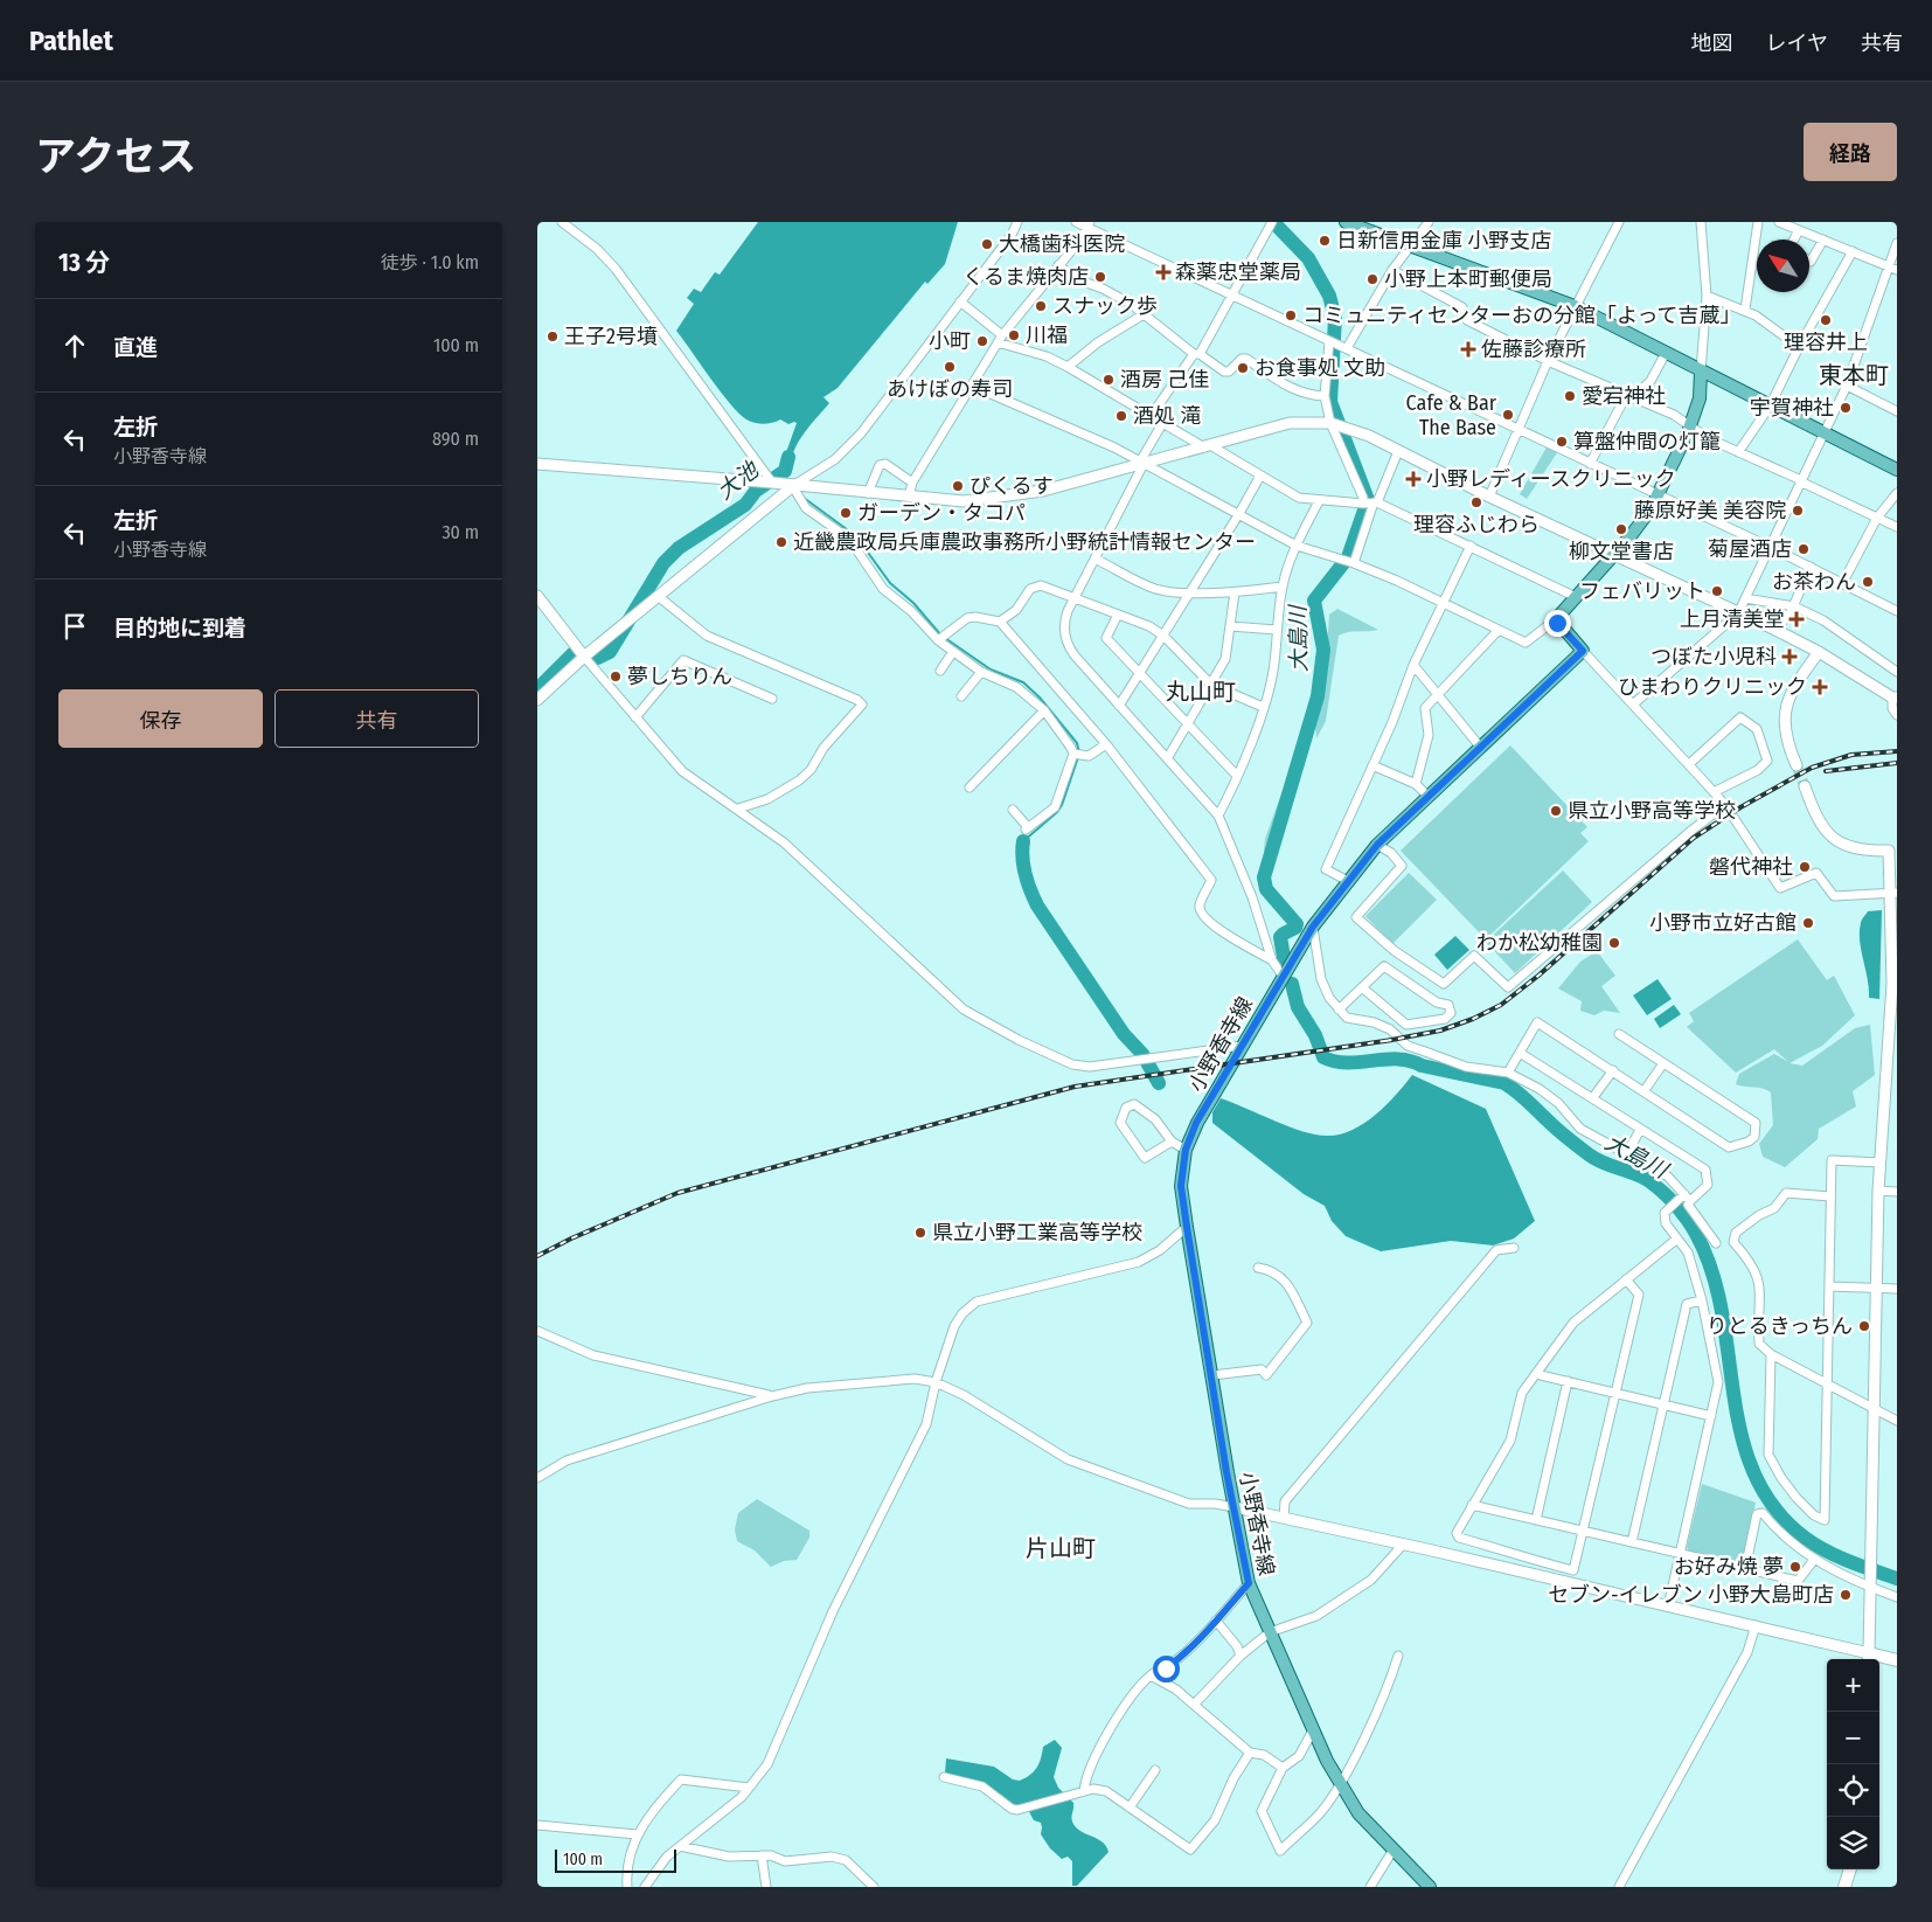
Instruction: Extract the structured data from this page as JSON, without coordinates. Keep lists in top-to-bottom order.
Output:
{
  "streets": {
    "main road": ["小野香寺線"]
  },
  "districts": ["東本町", "丸山町", "片山町"],
  "water": ["大池", "大島川"],
  "places": {
    "other": [
      "日新信用金庫 小野支店",
      "大橋歯科医院",
      "くるま焼肉店",
      "小野上本町郵便局",
      "スナック歩",
      "コミュニティセンターおの分館「よって吉蔵」",
      "理容井上",
      "川福",
      "王子2号墳",
      "小町",
      "あけぼの寿司",
      "お食事処 文助",
      "酒房 己佳",
      "愛宕神社",
      "宇賀神社",
      "Cafe & Bar The Base",
      "酒処 滝",
      "算盤仲間の灯籠",
      "ぴくるす",
      "理容ふじわら",
      "藤原好美 美容院",
      "ガーデン・タコパ",
      "柳文堂書店",
      "近畿農政局兵庫農政事務所小野統計情報センター",
      "菊屋酒店",
      "お茶わん",
      "フェバリット",
      "夢しちりん",
      "県立小野高等学校",
      "磐代神社",
      "小野市立好古館",
      "わか松幼稚園",
      "県立小野工業高等学校",
      "りとるきっちん",
      "お好み焼 夢",
      "セブン-イレブン 小野大島町店"
    ],
    "health": [
      "森薬忠堂薬局",
      "佐藤診療所",
      "小野レディースクリニック",
      "上月清美堂",
      "つぼた小児科",
      "ひまわりクリニック"
    ]
  },
  "scale_bar": "100 m",
  "north": "top left",
  "page": {
    "header": "Pathlet",
    "nav": ["地図", "レイヤ", "共有"],
    "title": "アクセス",
    "buttons": [
      "経路",
      ["保存", "共有"]
    ],
    "heading": ["13 分", "徒歩 · 1.0 km"],
    "list": [
      ["直進", "100 m"],
      ["左折", "小野香寺線", "890 m"],
      ["左折", "小野香寺線", "30 m"],
      "目的地に到着"
    ],
    "map_buttons": ["+", "−"],
    "scale": "100 m"
  }
}
